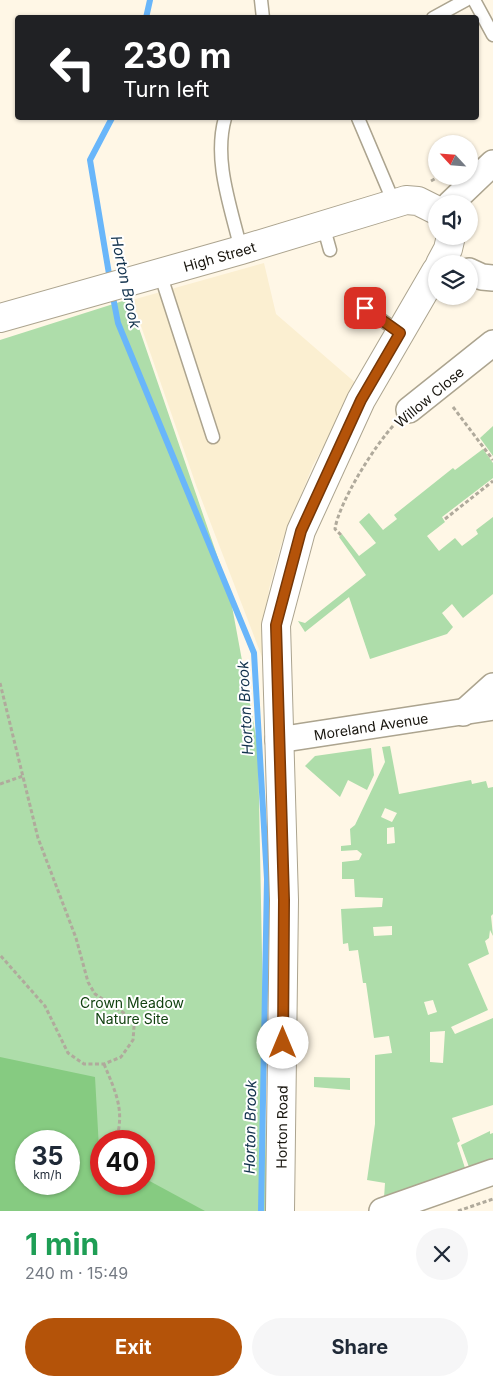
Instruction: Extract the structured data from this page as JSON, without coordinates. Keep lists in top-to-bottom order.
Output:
{
  "streets": {
    "street": [
      "High Street",
      "Willow Close",
      "Moreland Avenue",
      "Horton Road"
    ]
  },
  "crossings": [
    ["Moreland Avenue", "Horton Road"]
  ],
  "water": ["Horton Brook"],
  "parks": ["Crown Meadow Nature Site"],
  "north": "top left",
  "page": {
    "turn": ["230 m", "Turn left"],
    "speed": "35 km/h",
    "limit": "40",
    "heading": ["1 min", "240 m · 15:49"],
    "buttons": ["Exit", "Share"]
  }
}
